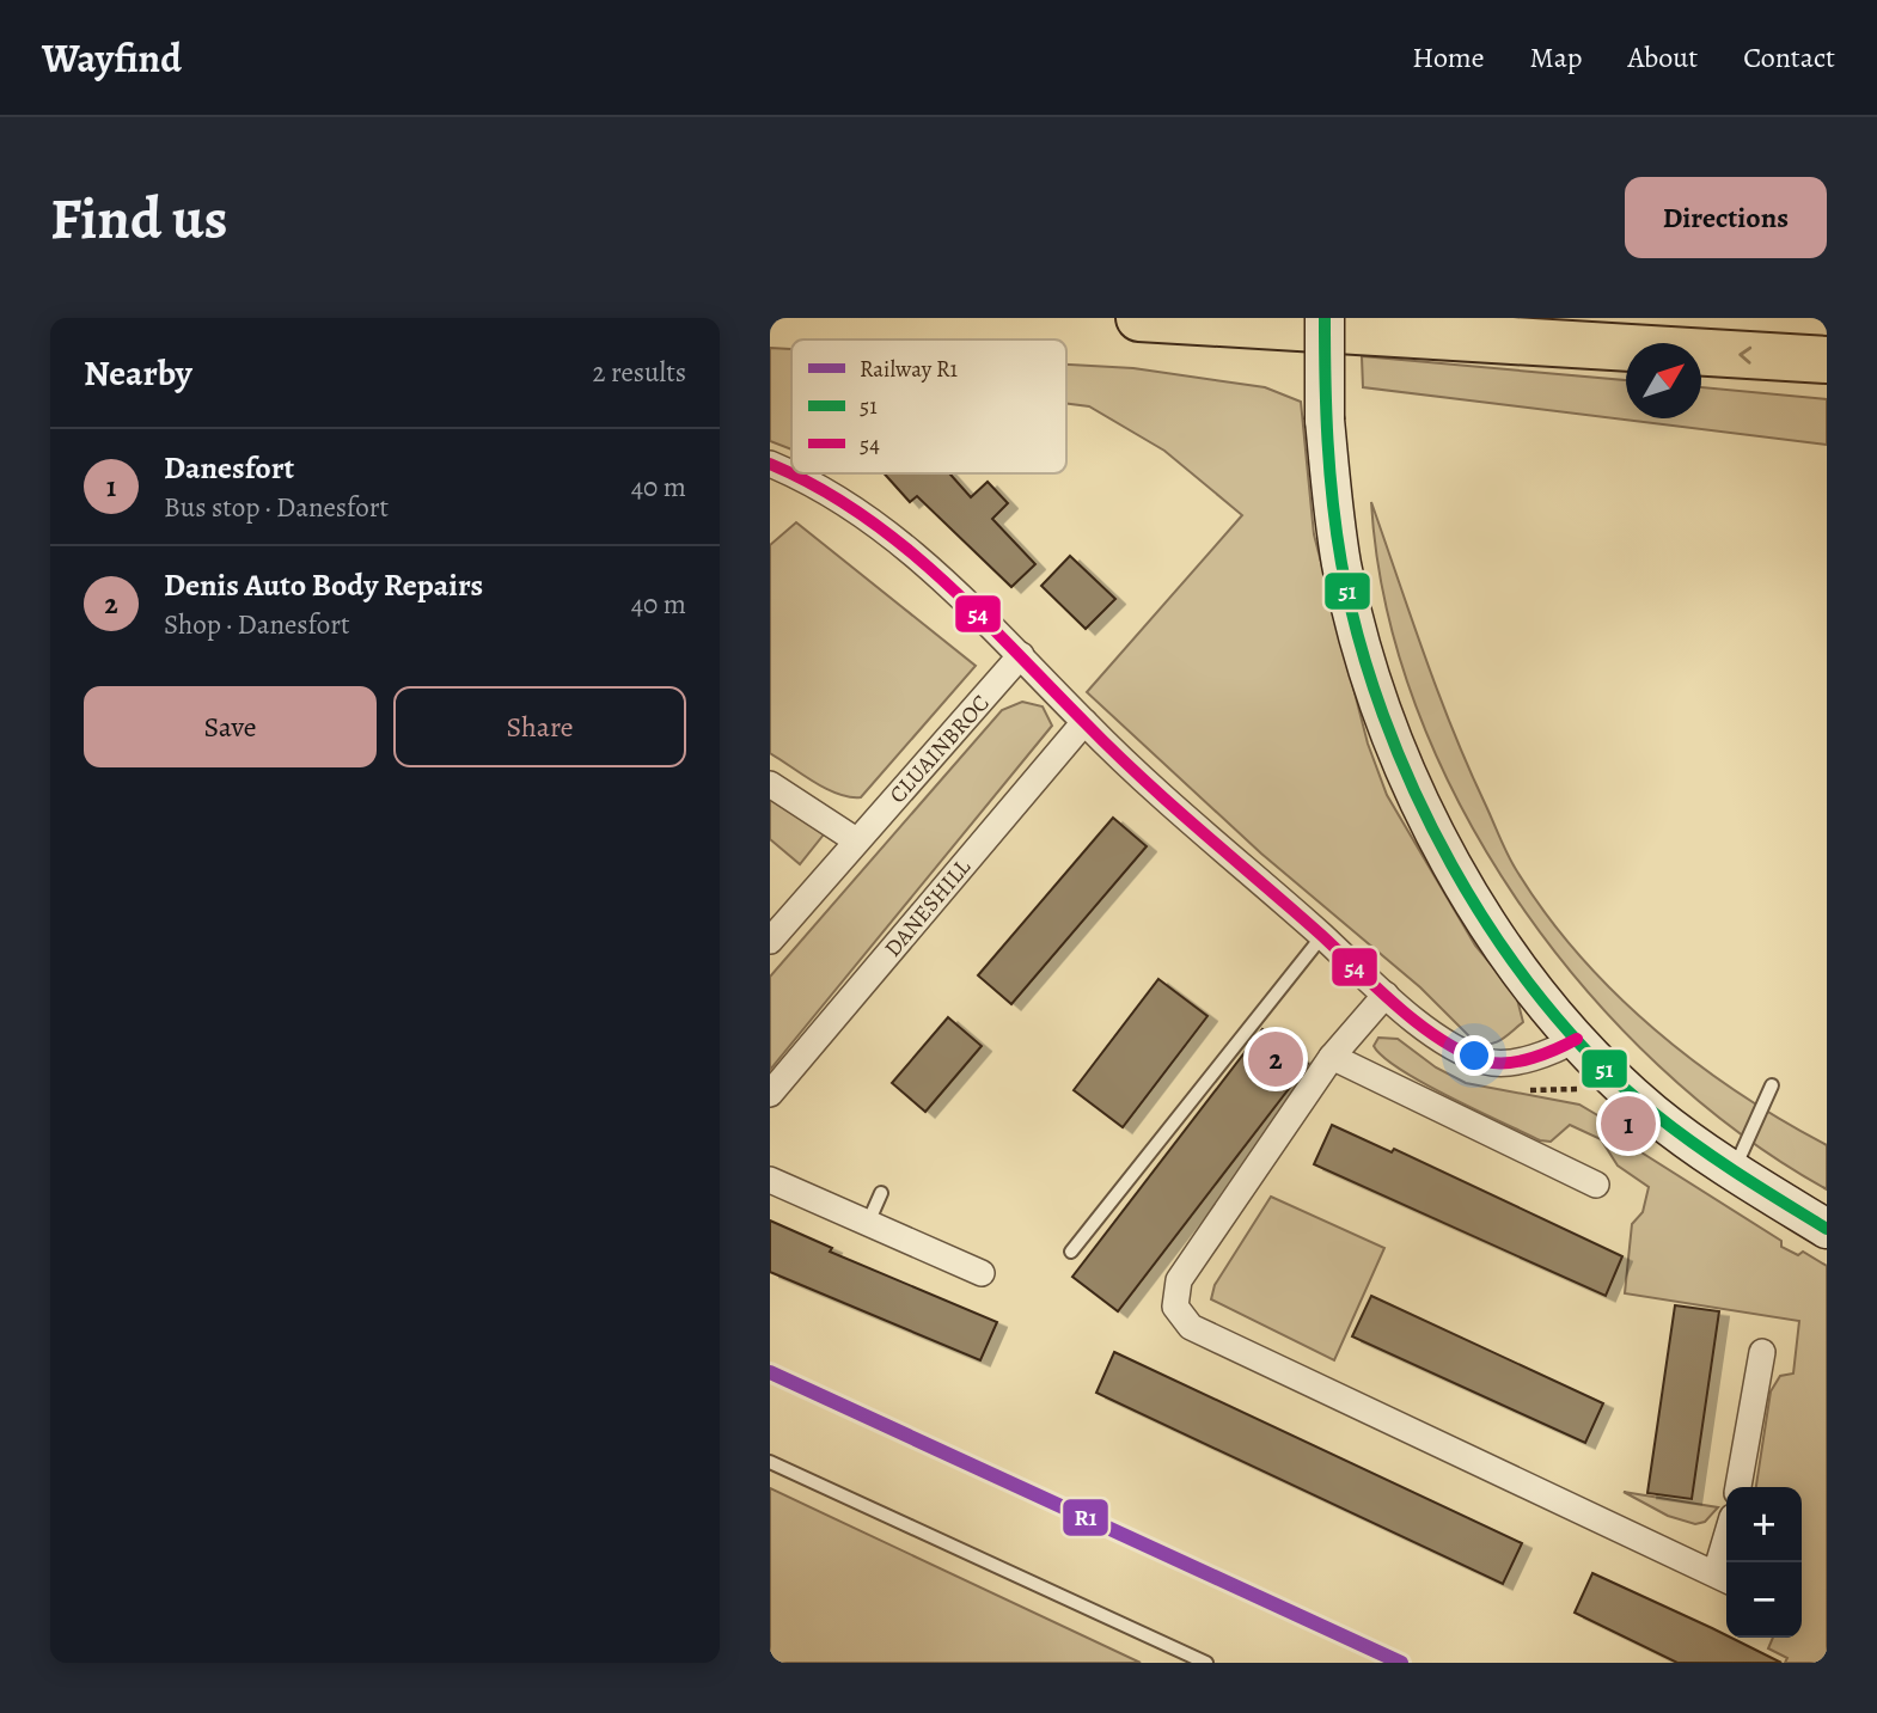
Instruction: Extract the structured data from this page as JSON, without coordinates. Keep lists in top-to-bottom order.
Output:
{
  "streets": {
    "street": ["CLUAINBROC", "DANESHILL"]
  },
  "lines": ["transit line 51", "transit line 54", "rail line R1"],
  "legend": ["Railway R1", "51", "54"],
  "north": "top right",
  "page": {
    "header": "Wayfind",
    "nav": [
      "Home",
      "Map",
      "About",
      "Contact"
    ],
    "buttons": [
      "Directions",
      ["Save", "Share"]
    ],
    "title": "Find us",
    "heading": ["Nearby", "2 results"],
    "list": [
      {
        "mark": "1",
        "name": "Danesfort",
        "note": "Bus stop · Danesfort",
        "value": "40 m"
      },
      {
        "mark": "2",
        "name": "Denis Auto Body Repairs",
        "note": "Shop · Danesfort",
        "value": "40 m"
      }
    ],
    "pins": ["2", "1"],
    "map_buttons": ["+", "−"]
  }
}
